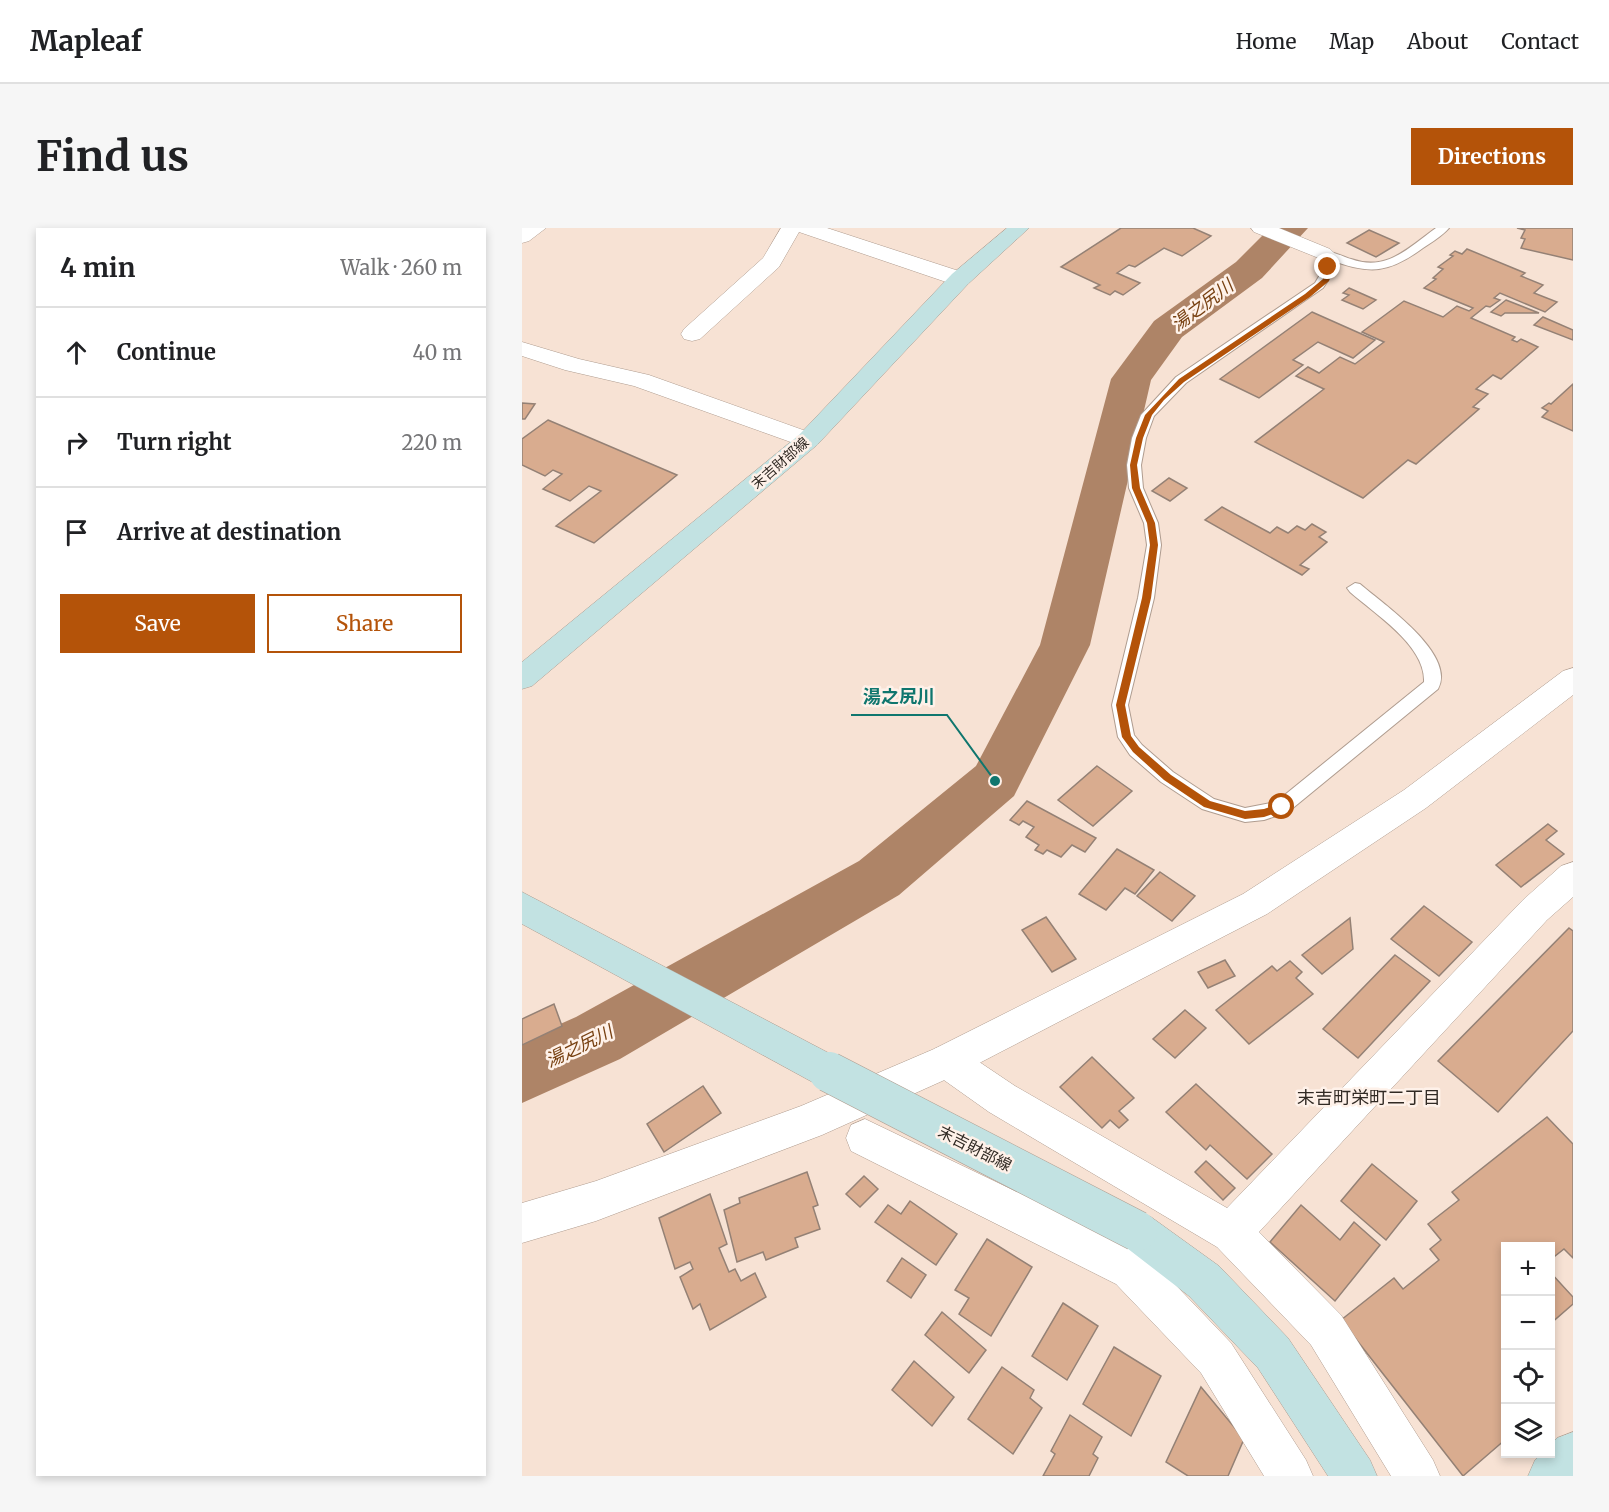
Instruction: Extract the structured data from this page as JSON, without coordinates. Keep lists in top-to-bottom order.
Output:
{
  "streets": {
    "main road": ["末吉財部線"]
  },
  "districts": ["末吉町栄町二丁目"],
  "water": ["湯之尻川"],
  "places": ["湯之尻川"],
  "page": {
    "header": "Mapleaf",
    "nav": [
      "Home",
      "Map",
      "About",
      "Contact"
    ],
    "buttons": [
      "Directions",
      ["Save", "Share"]
    ],
    "title": "Find us",
    "heading": ["4 min", "Walk · 260 m"],
    "list": [
      ["Continue", "40 m"],
      ["Turn right", "220 m"],
      "Arrive at destination"
    ],
    "map_buttons": ["+", "−"]
  }
}
